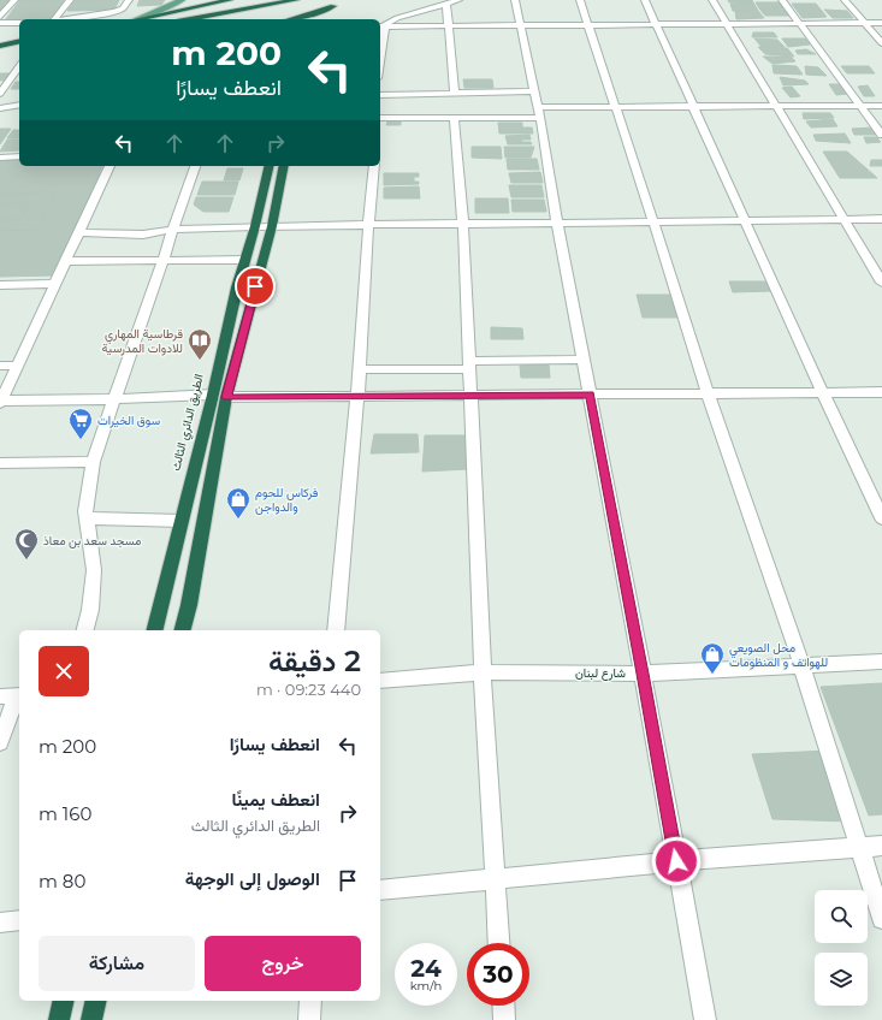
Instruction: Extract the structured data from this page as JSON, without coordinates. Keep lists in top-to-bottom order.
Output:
{
  "streets": {
    "highway": ["الطريق الدائري الثالث"],
    "street": ["شارع لبنان"]
  },
  "places": {
    "library": ["قرطاسية المهاري للادوات المدرسية"],
    "supermarket": ["سوق الخيرات"],
    "shop": ["فركاس للحوم والدواجن", "محل الصويعي للهواتف و المنظومات"],
    "mosque": ["مسجد سعد بن معاذ"]
  },
  "page": {
    "turn": ["200 m", "انعطف يسارًا"],
    "heading": ["2 دقيقة", "440 m · 09:23"],
    "list": [
      {
        "name": "انعطف يسارًا",
        "value": "200 m"
      },
      {
        "name": "انعطف يمينًا",
        "note": "الطريق الدائري الثالث",
        "value": "160 m"
      },
      {
        "name": "الوصول إلى الوجهة",
        "value": "80 m"
      }
    ],
    "buttons": ["خروج", "مشاركة"],
    "speed": "24 km/h",
    "limit": "30"
  }
}
